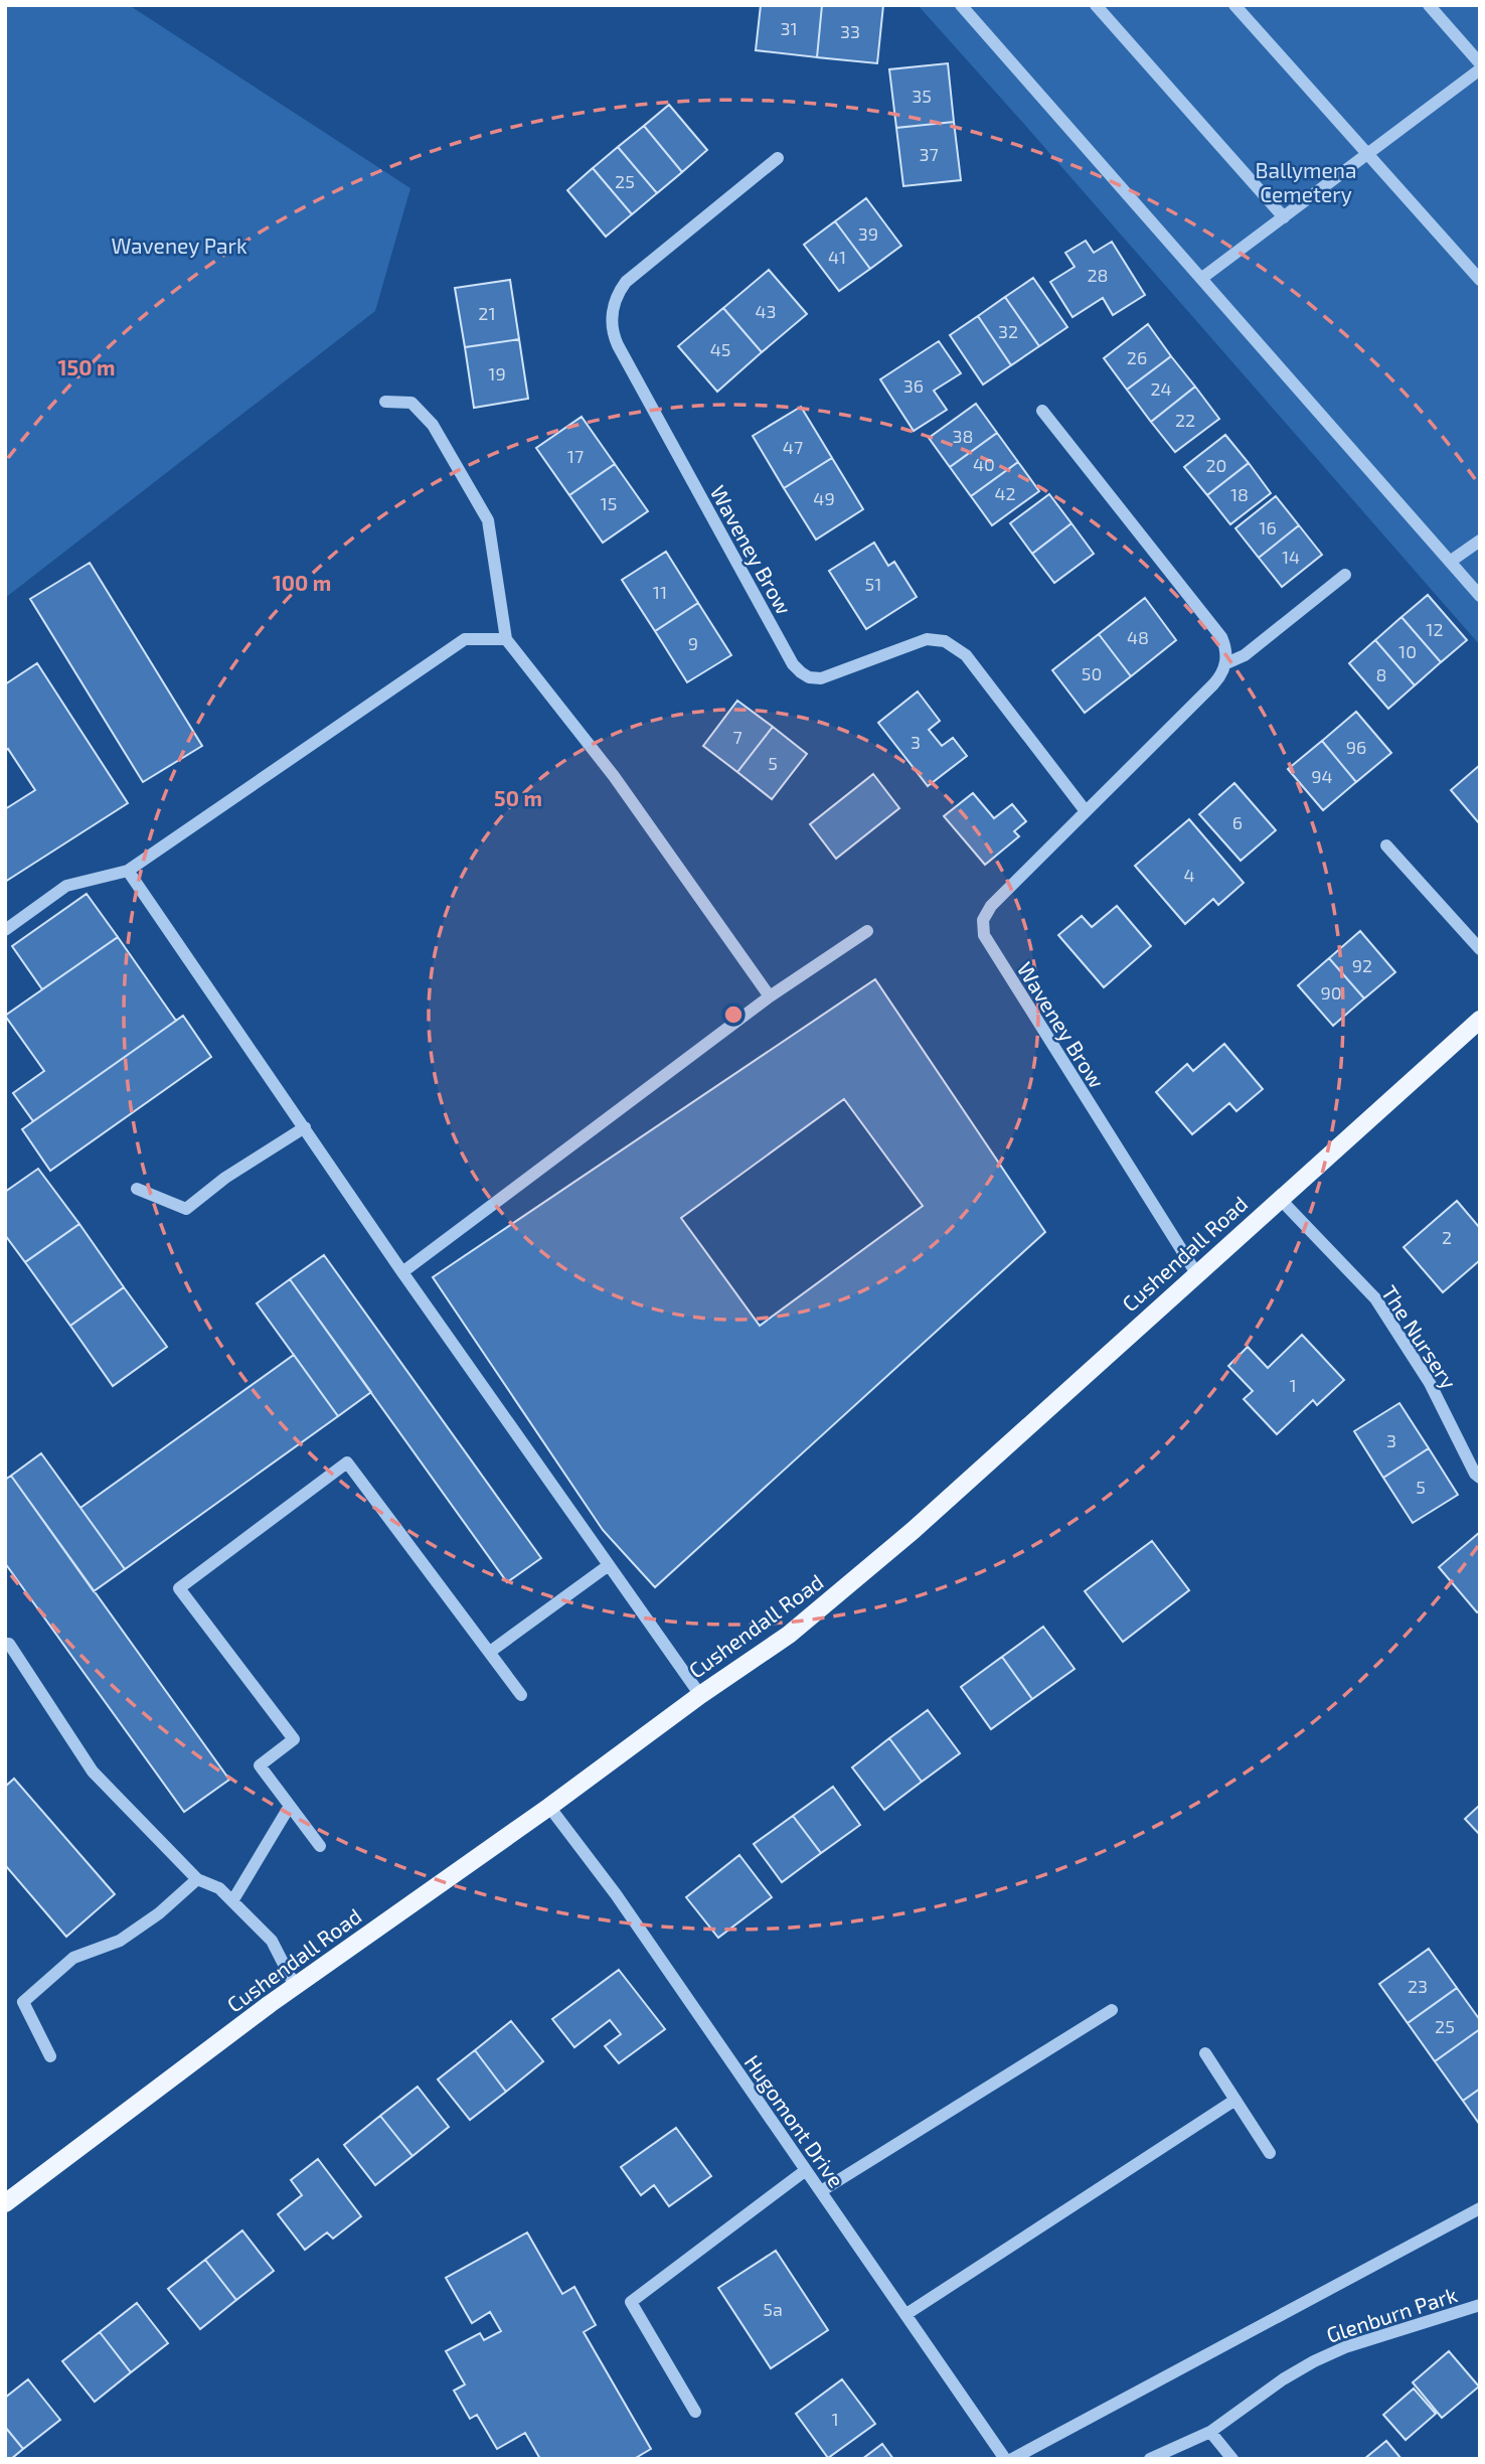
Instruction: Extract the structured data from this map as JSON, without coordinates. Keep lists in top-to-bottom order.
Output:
{
  "streets": {
    "main road": ["Cushendall Road"],
    "street": [
      "Waveney Brow",
      "The Nursery",
      "Hugomont Drive",
      "Glenburn Park"
    ]
  },
  "crossings": [
    ["Waveney Brow", "Cushendall Road"],
    ["Cushendall Road", "The Nursery"],
    ["Cushendall Road", "Hugomont Drive"]
  ],
  "parks": ["Ballymena Cemetery", "Waveney Park"],
  "house_numbers": [
    "31",
    "33",
    "35",
    "37",
    "25",
    "39",
    "41",
    "28",
    "43",
    "21",
    "32",
    "45",
    "26",
    "19",
    "36",
    "24",
    "22",
    "38",
    "47",
    "17",
    "40",
    "20",
    "42",
    "18",
    "49",
    "15",
    "16",
    "14",
    "51",
    "11",
    "12",
    "48",
    "9",
    "10",
    "50",
    "8",
    "7",
    "3",
    "96",
    "5",
    "94",
    "6",
    "4",
    "92",
    "90",
    "2",
    "1",
    "3",
    "5",
    "23",
    "25",
    "5a",
    "1"
  ],
  "rings": ["150 m", "100 m", "50 m"]
}
